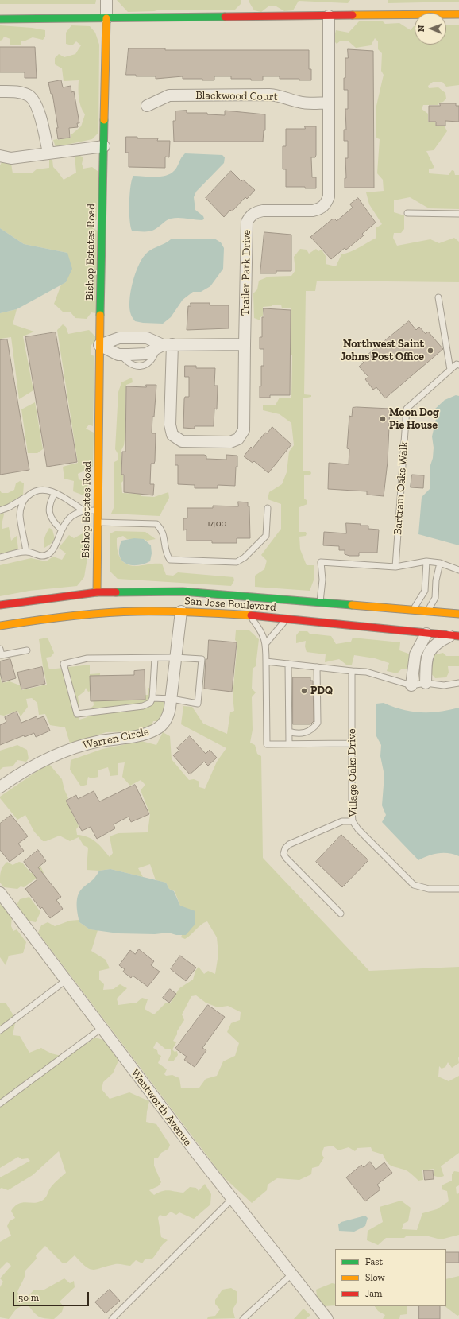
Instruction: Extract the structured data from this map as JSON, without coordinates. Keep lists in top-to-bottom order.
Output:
{
  "streets": {
    "main road": ["Bishop Estates Road", "San Jose Boulevard"],
    "street": [
      "Blackwood Court",
      "Trailer Park Drive",
      "Warren Circle",
      "Wentworth Avenue"
    ],
    "lane": ["Bartram Oaks Walk", "Village Oaks Drive"]
  },
  "crossings": [
    ["Blackwood Court", "Trailer Park Drive"],
    ["Bishop Estates Road", "San Jose Boulevard"],
    ["San Jose Boulevard", "Warren Circle"]
  ],
  "places": ["Northwest Saint Johns Post Office", "Moon Dog Pie House", "PDQ"],
  "house_numbers": ["1400"],
  "legend": ["Fast", "Slow", "Jam"],
  "scale_bar": "50 m",
  "north": "left"
}
